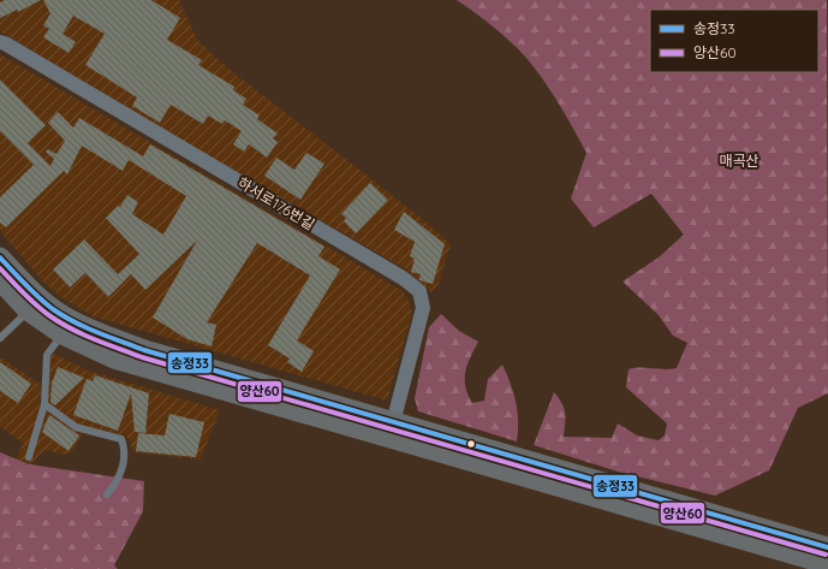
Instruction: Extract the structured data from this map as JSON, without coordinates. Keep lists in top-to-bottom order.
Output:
{
  "streets": {
    "street": ["하서로176번길"]
  },
  "parks": ["매곡산"],
  "lines": ["transit line 송정33", "transit line 양산60"],
  "legend": ["송정33", "양산60"]
}
